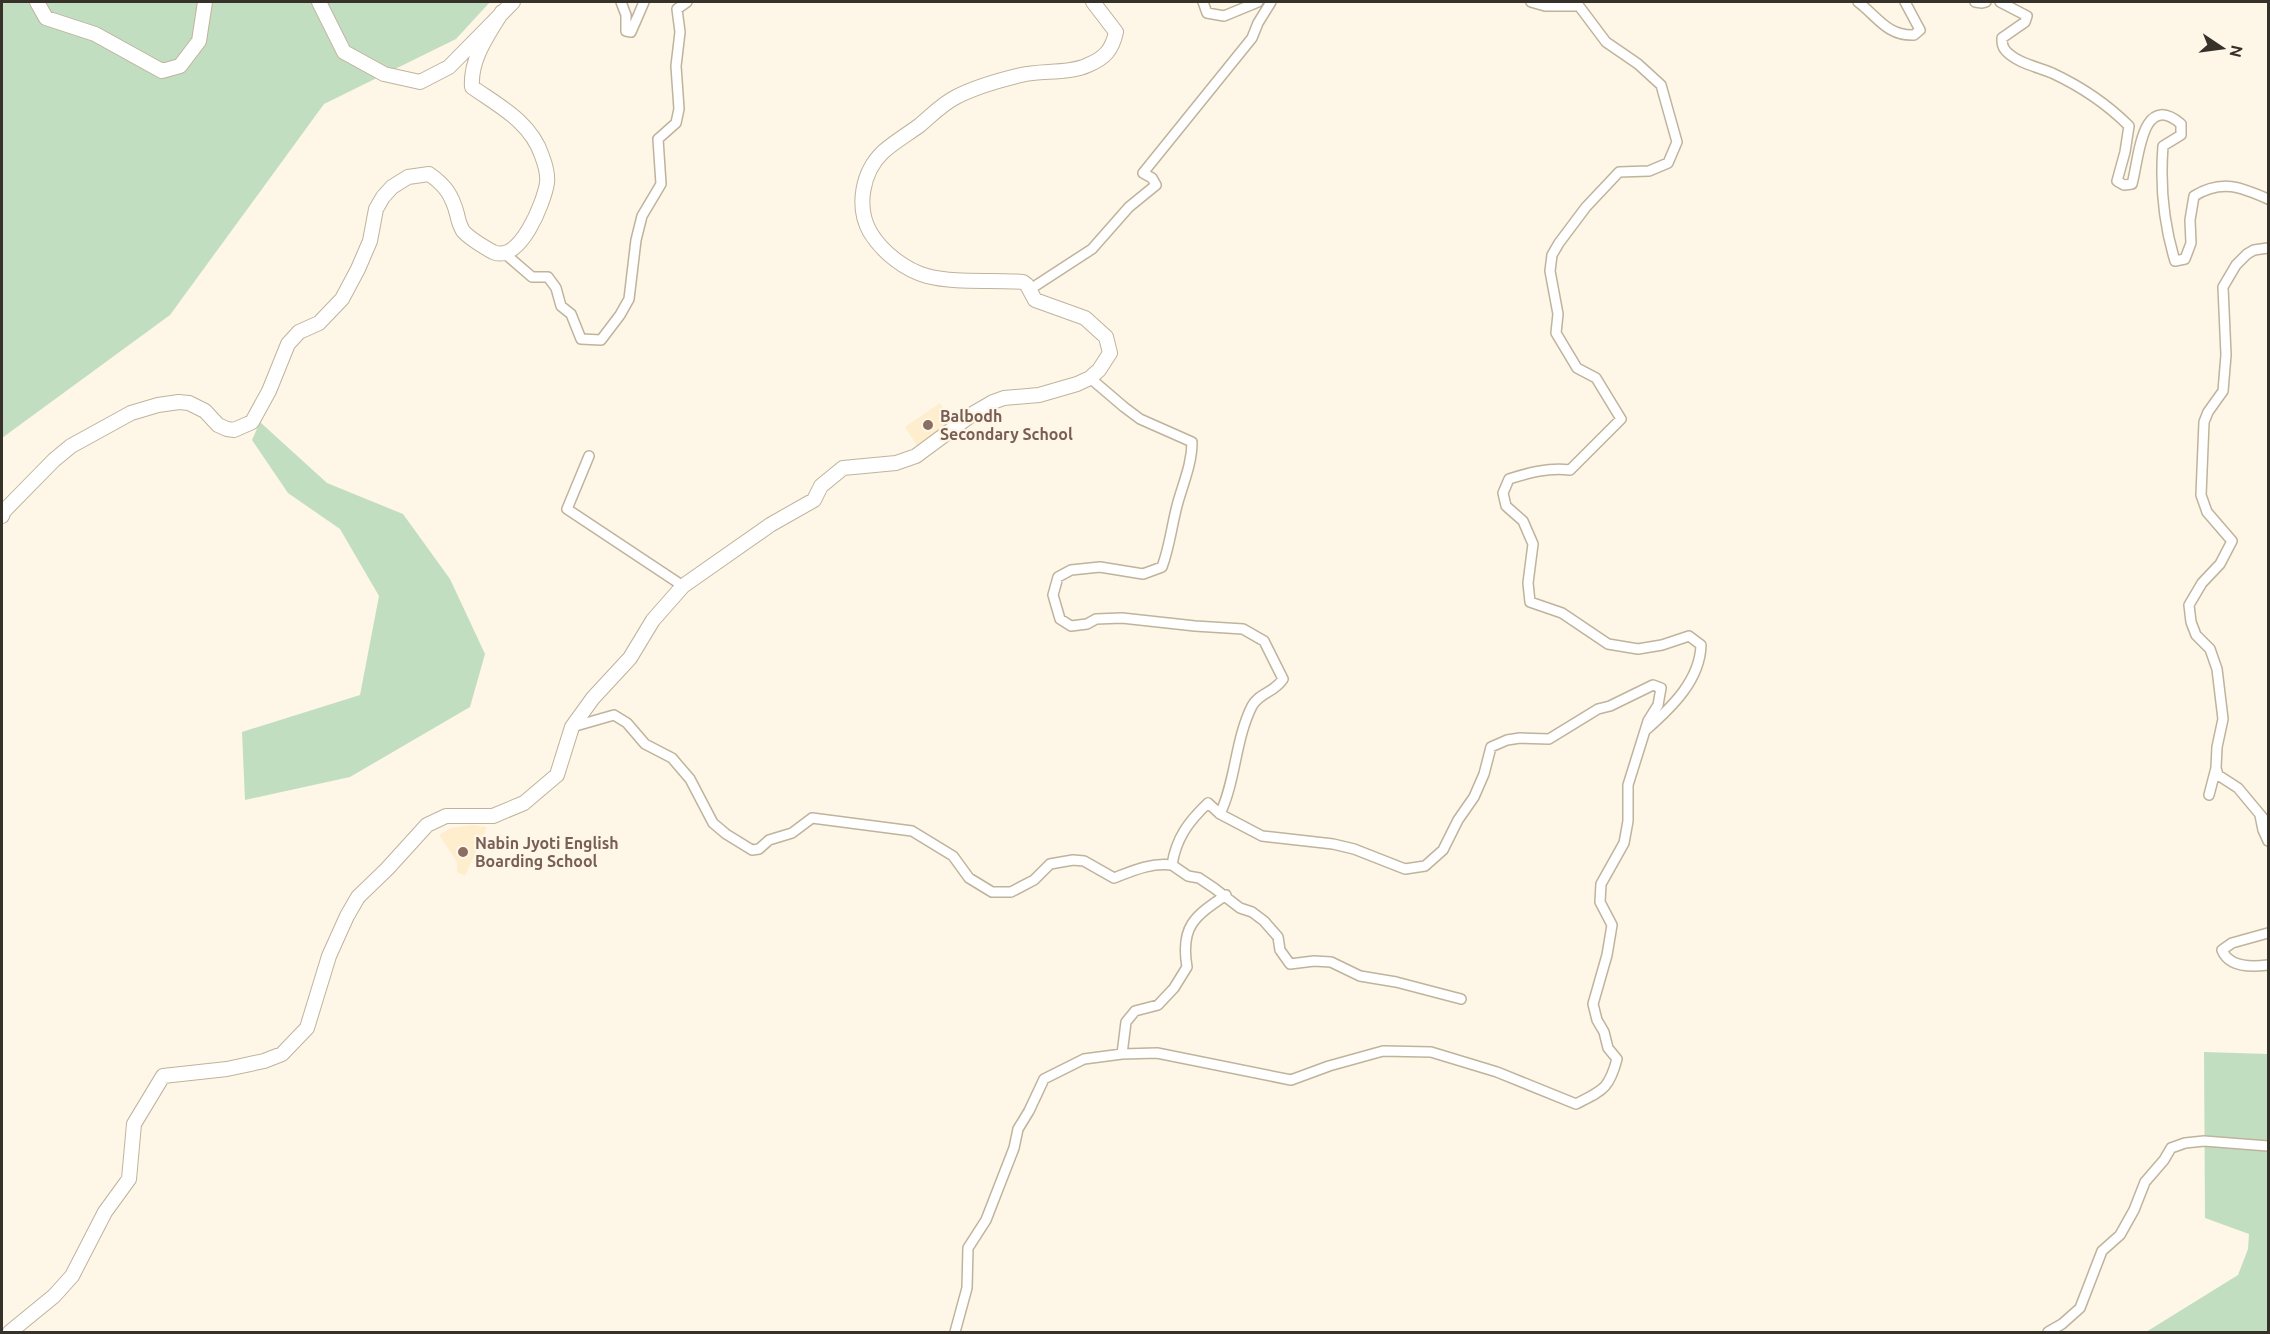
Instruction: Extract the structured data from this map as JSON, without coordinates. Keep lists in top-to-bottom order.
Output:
{
  "places": ["Balbodh Secondary School", "Nabin Jyoti English Boarding School"],
  "north": "right"
}
